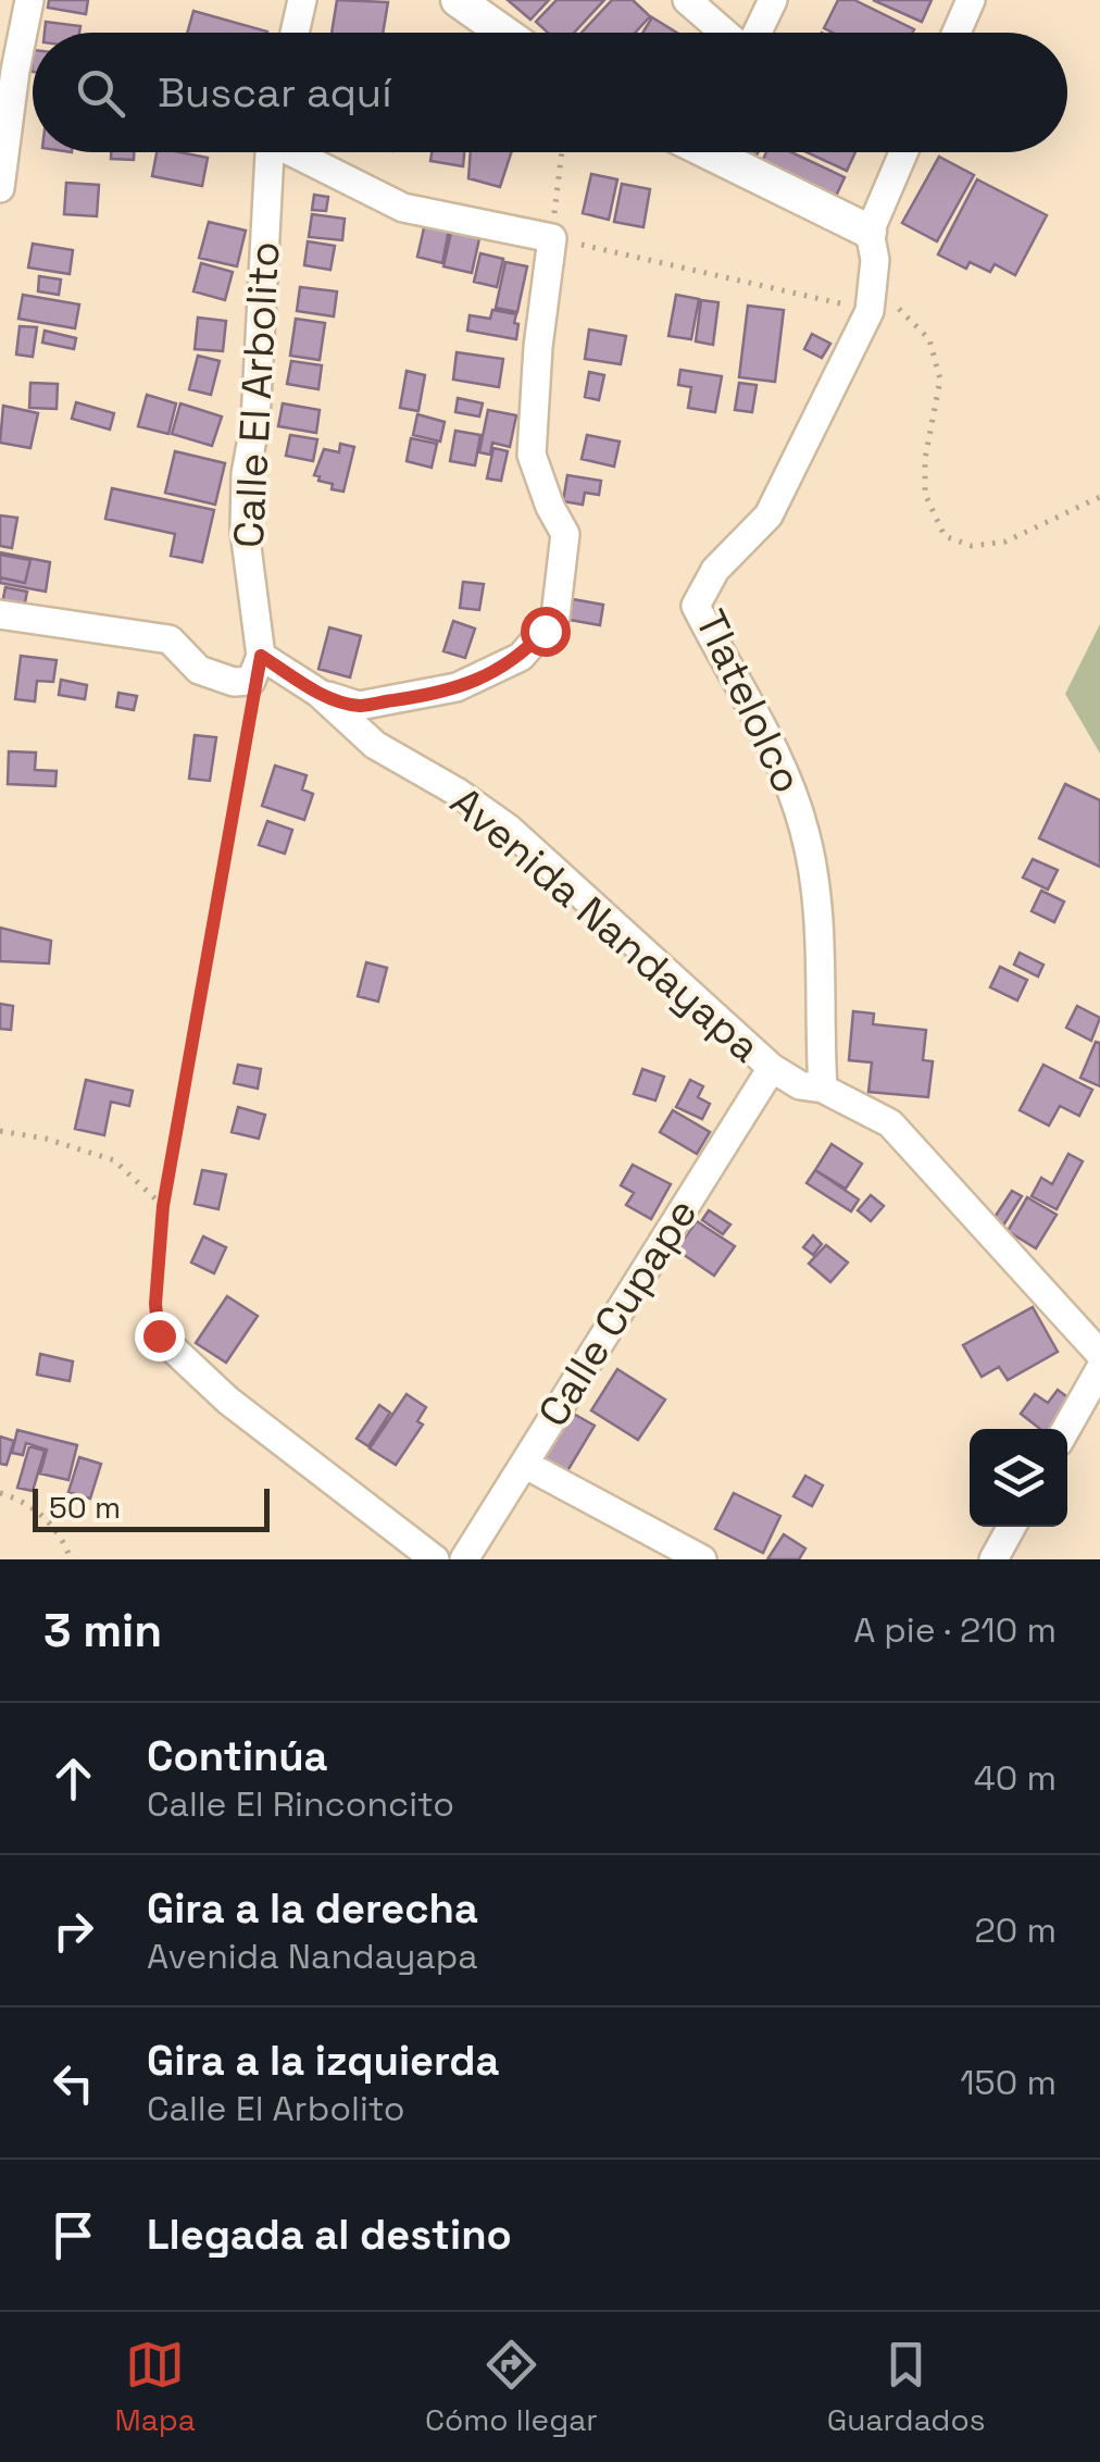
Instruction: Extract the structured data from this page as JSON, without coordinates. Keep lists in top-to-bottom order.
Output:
{
  "streets": {
    "street": [
      "Calle El Arbolito",
      "Tlatelolco",
      "Avenida Nandayapa",
      "Calle Cupape"
    ]
  },
  "crossings": [
    ["Calle El Arbolito", "Avenida Nandayapa"],
    ["Tlatelolco", "Avenida Nandayapa"],
    ["Avenida Nandayapa", "Calle Cupape"]
  ],
  "scale_bar": "50 m",
  "page": {
    "search": "Buscar aquí",
    "scale": "50 m",
    "heading": ["3 min", "A pie · 210 m"],
    "list": [
      ["Continúa", "Calle El Rinconcito", "40 m"],
      ["Gira a la derecha", "Avenida Nandayapa", "20 m"],
      ["Gira a la izquierda", "Calle El Arbolito", "150 m"],
      "Llegada al destino"
    ],
    "nav": ["Mapa", "Cómo llegar", "Guardados"]
  }
}
